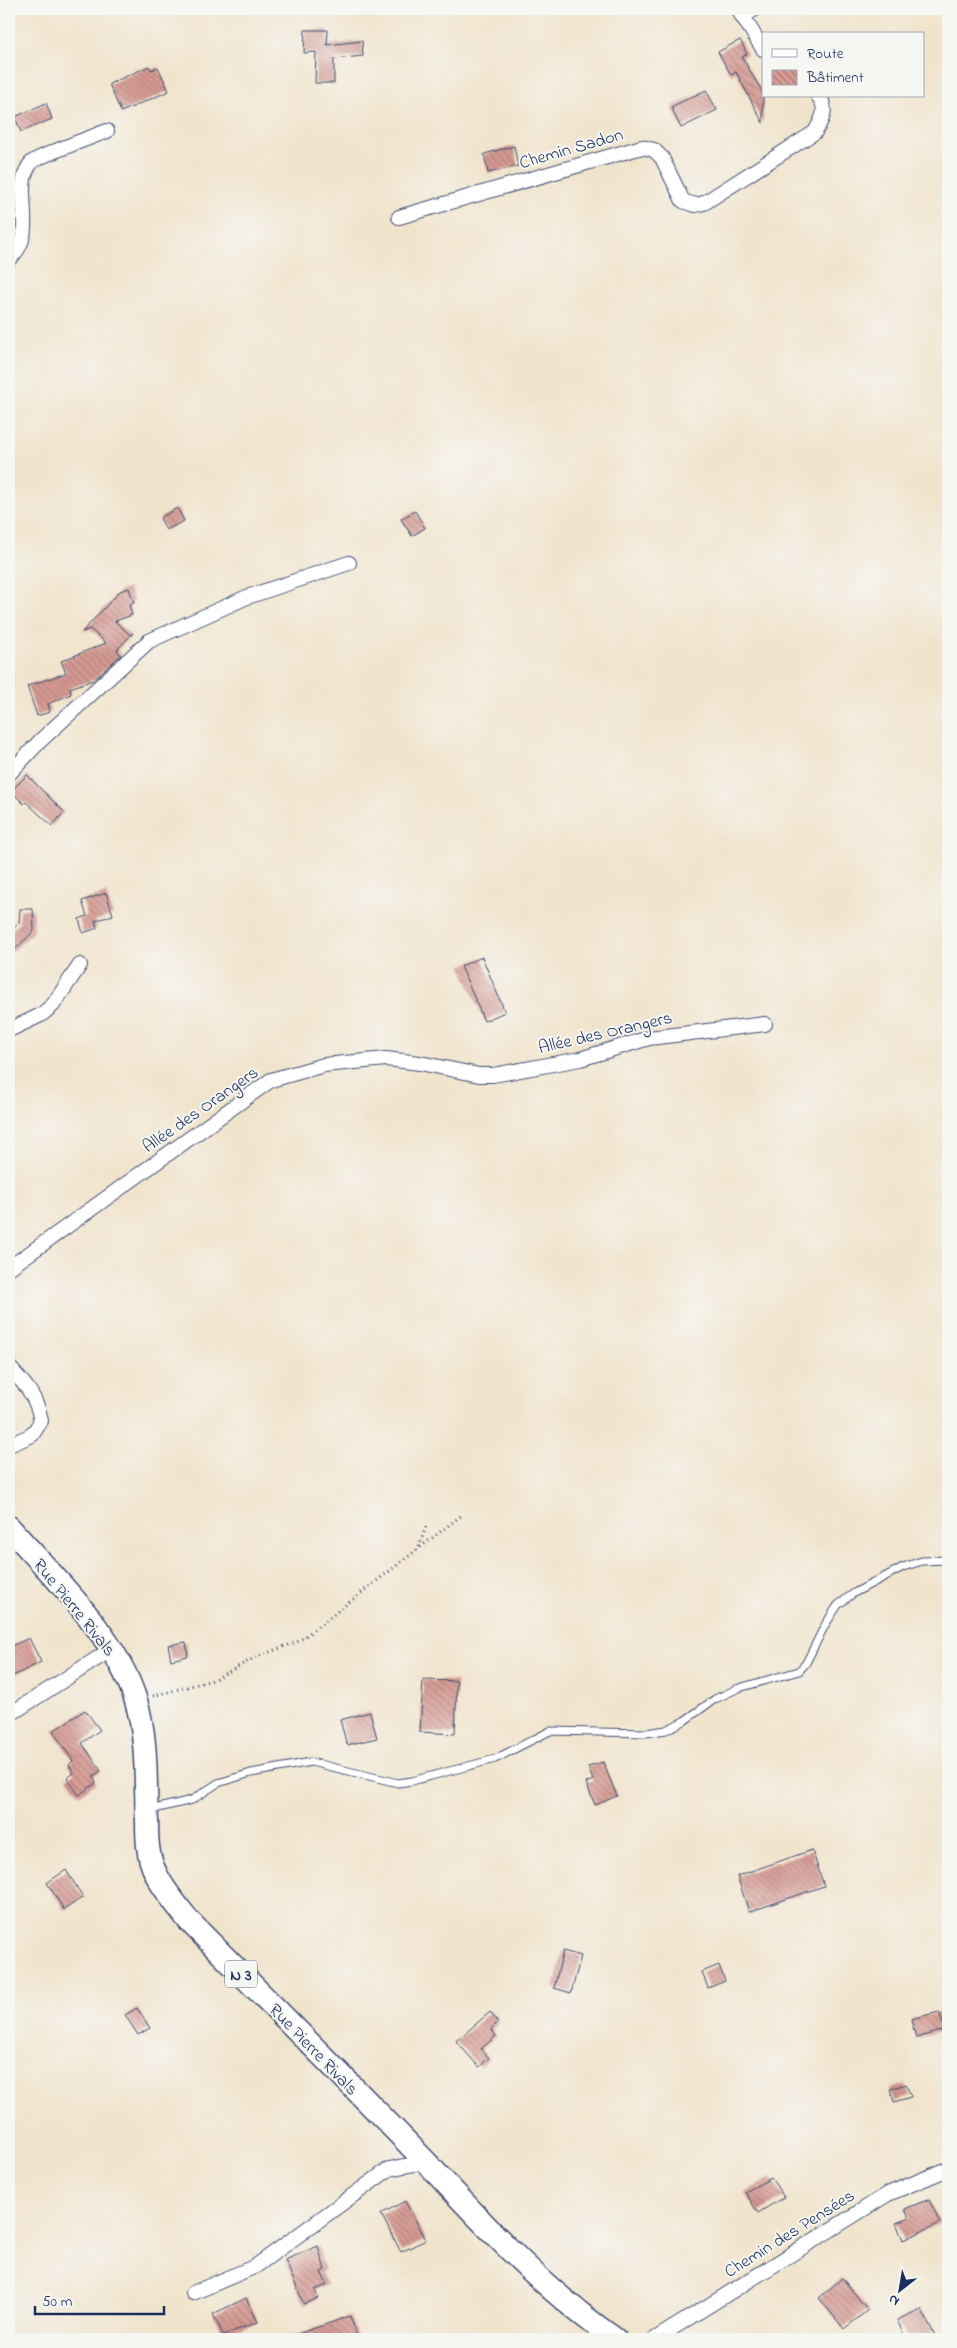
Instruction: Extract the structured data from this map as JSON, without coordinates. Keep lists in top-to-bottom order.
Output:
{
  "streets": {
    "main road": ["Rue Pierre Rivals", "N 3"],
    "street": ["Chemin Sadon", "Allée des Orangers", "Chemin des Pensées"]
  },
  "legend": ["Route", "Bâtiment"],
  "scale_bar": "50 m",
  "north": "bottom left"
}
